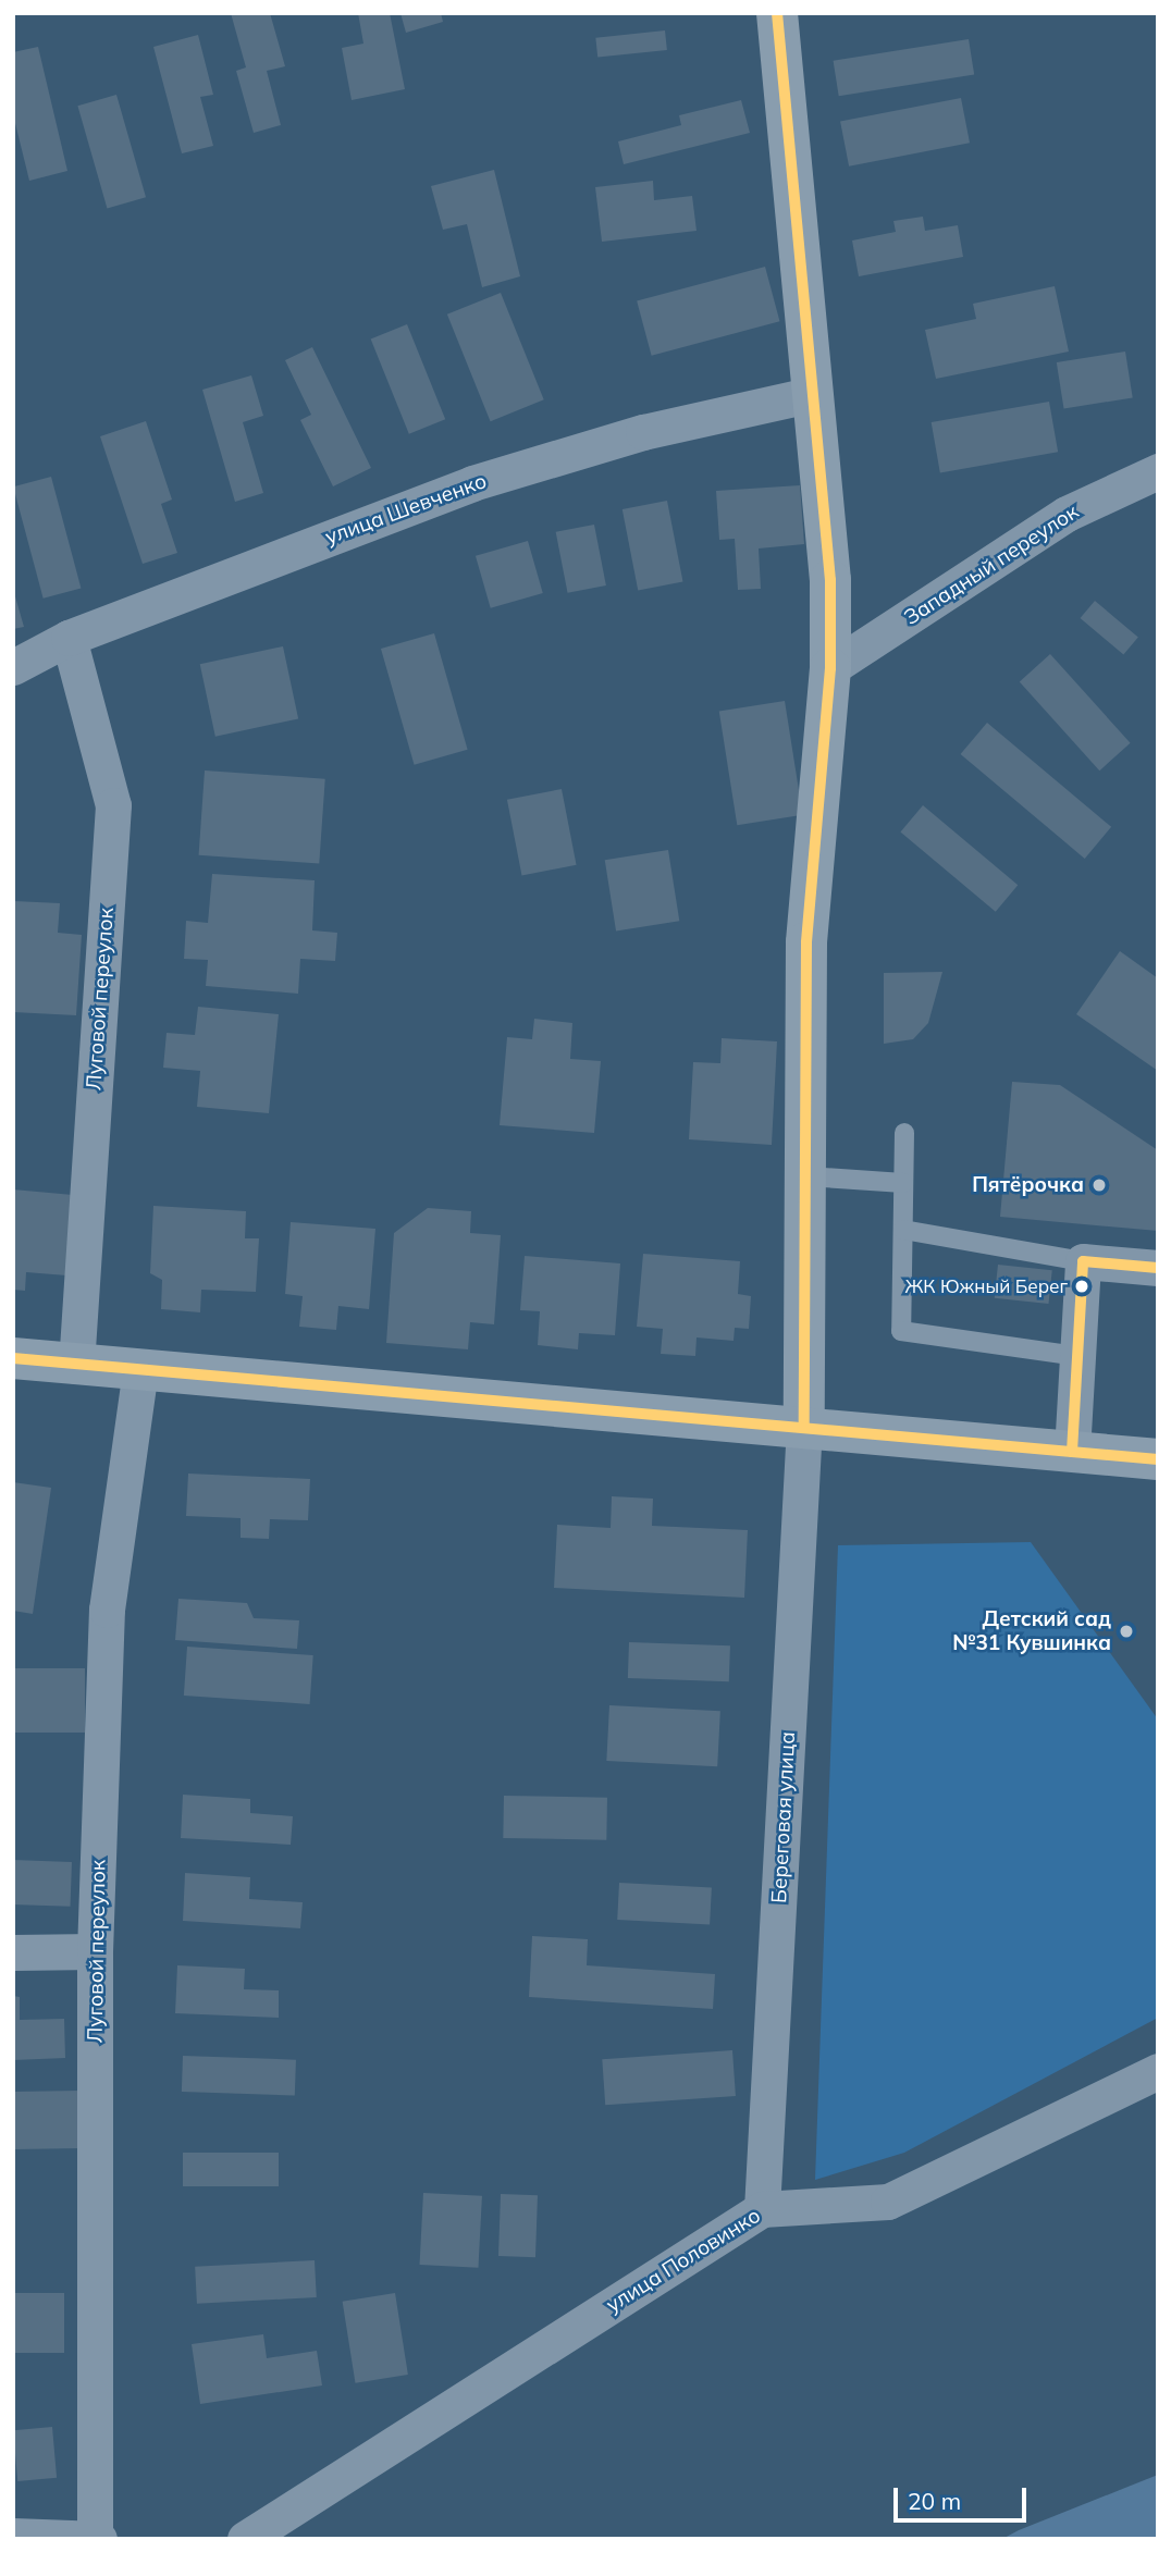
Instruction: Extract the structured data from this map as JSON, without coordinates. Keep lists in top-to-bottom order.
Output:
{
  "streets": {
    "street": [
      "улица Шевченко",
      "Западный переулок",
      "Луговой переулок",
      "Береговая улица",
      "улица Половинко"
    ]
  },
  "crossings": [
    ["улица Шевченко", "Луговой переулок"],
    ["Береговая улица", "улица Половинко"]
  ],
  "places": ["Пятёрочка", "ЖК Южный Берег", "Детский сад №31 Кувшинка"],
  "scale_bar": "20 m"
}
